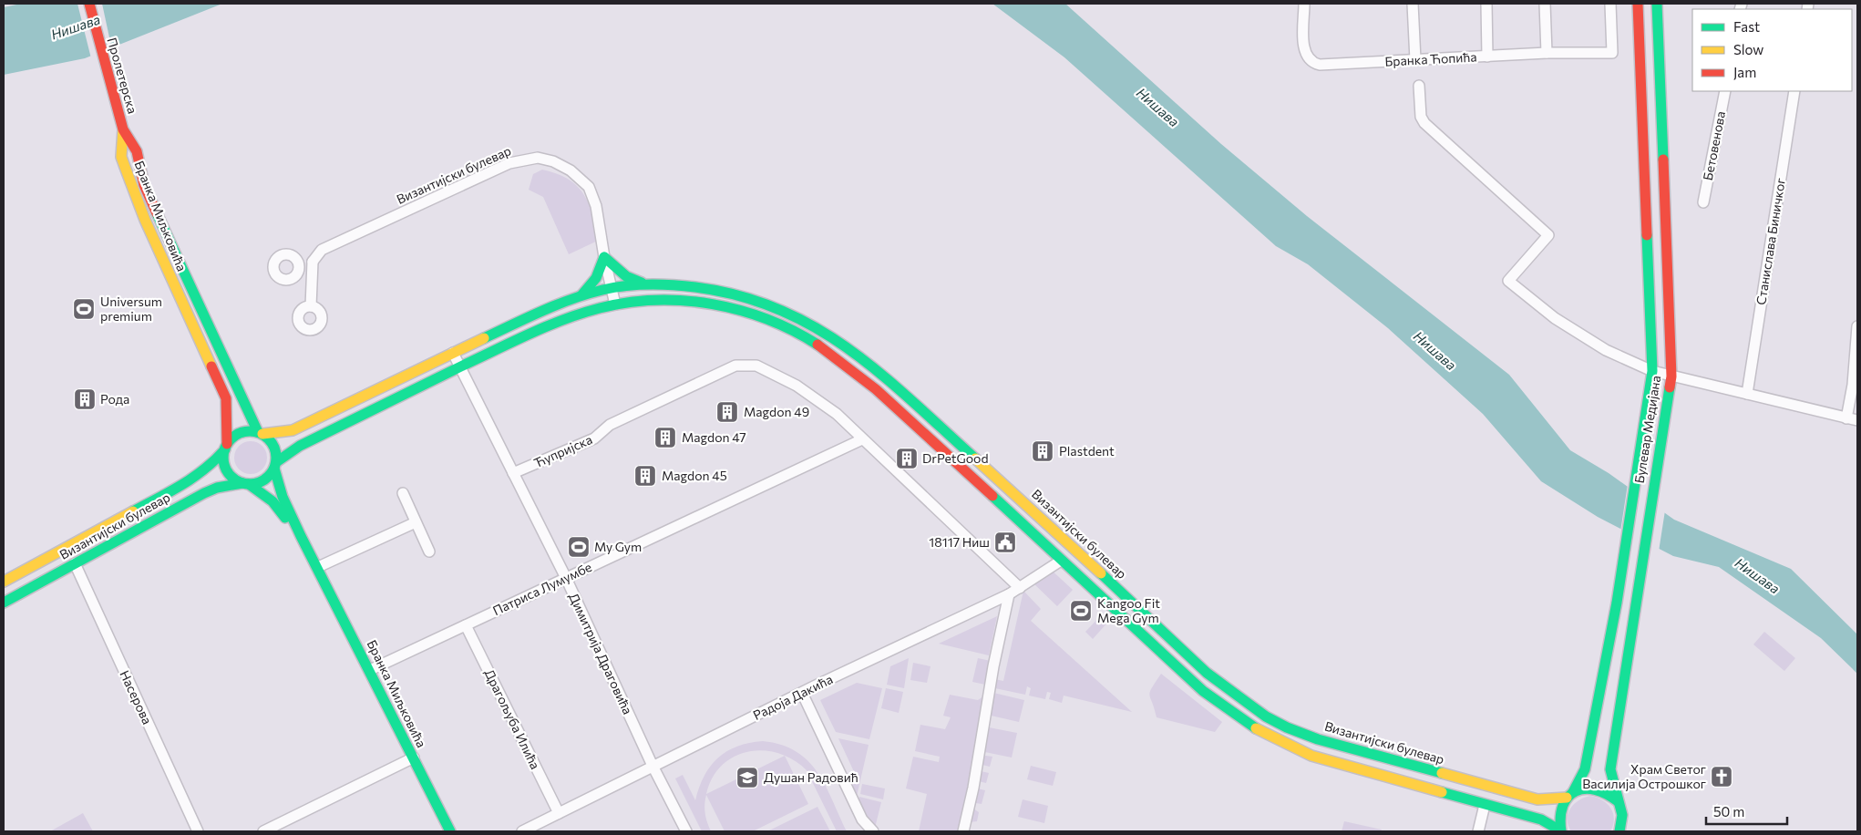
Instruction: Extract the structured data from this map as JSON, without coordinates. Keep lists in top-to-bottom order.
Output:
{
  "streets": {
    "street": [
      "Бранка Ћопића",
      "Пролетерска",
      "Бетовенова",
      "Византијски булевар",
      "Бранка Миљковића",
      "Станислава Биничког",
      "Булевар Медијана",
      "Ћупријска",
      "Патриса Лумумбе",
      "Димитрија Драговића",
      "Насерова",
      "Радоја Дакића",
      "Драгољуба Илића"
    ]
  },
  "crossings": [
    ["Пролетерска", "Бранка Миљковића"],
    ["Византијски булевар", "Бранка Миљковића"],
    ["Византијски булевар", "Булевар Медијана"],
    ["Византијски булевар", "Димитрија Драговића"],
    ["Византијски булевар", "Насерова"],
    ["Бранка Миљковића", "Патриса Лумумбе"],
    ["Ћупријска", "Патриса Лумумбе"],
    ["Ћупријска", "Димитрија Драговића"],
    ["Ћупријска", "Радоја Дакића"],
    ["Патриса Лумумбе", "Димитрија Драговића"],
    ["Патриса Лумумбе", "Драгољуба Илића"],
    ["Димитрија Драговића", "Радоја Дакића"],
    ["Радоја Дакића", "Драгољуба Илића"]
  ],
  "water": ["Нишава"],
  "places": {
    "sports": ["Universum premium", "My Gym", "Kangoo Fit Mega Gym"],
    "building": [
      "Рода",
      "Magdon 49",
      "Magdon 47",
      "Plastdent",
      "DrPetGood",
      "Magdon 45"
    ],
    "public building": ["18117 Ниш"],
    "church": ["Храм Светог Василија Острошког"],
    "school or university": ["Душан Радовић"]
  },
  "legend": ["Fast", "Slow", "Jam"],
  "scale_bar": "50 m"
}
